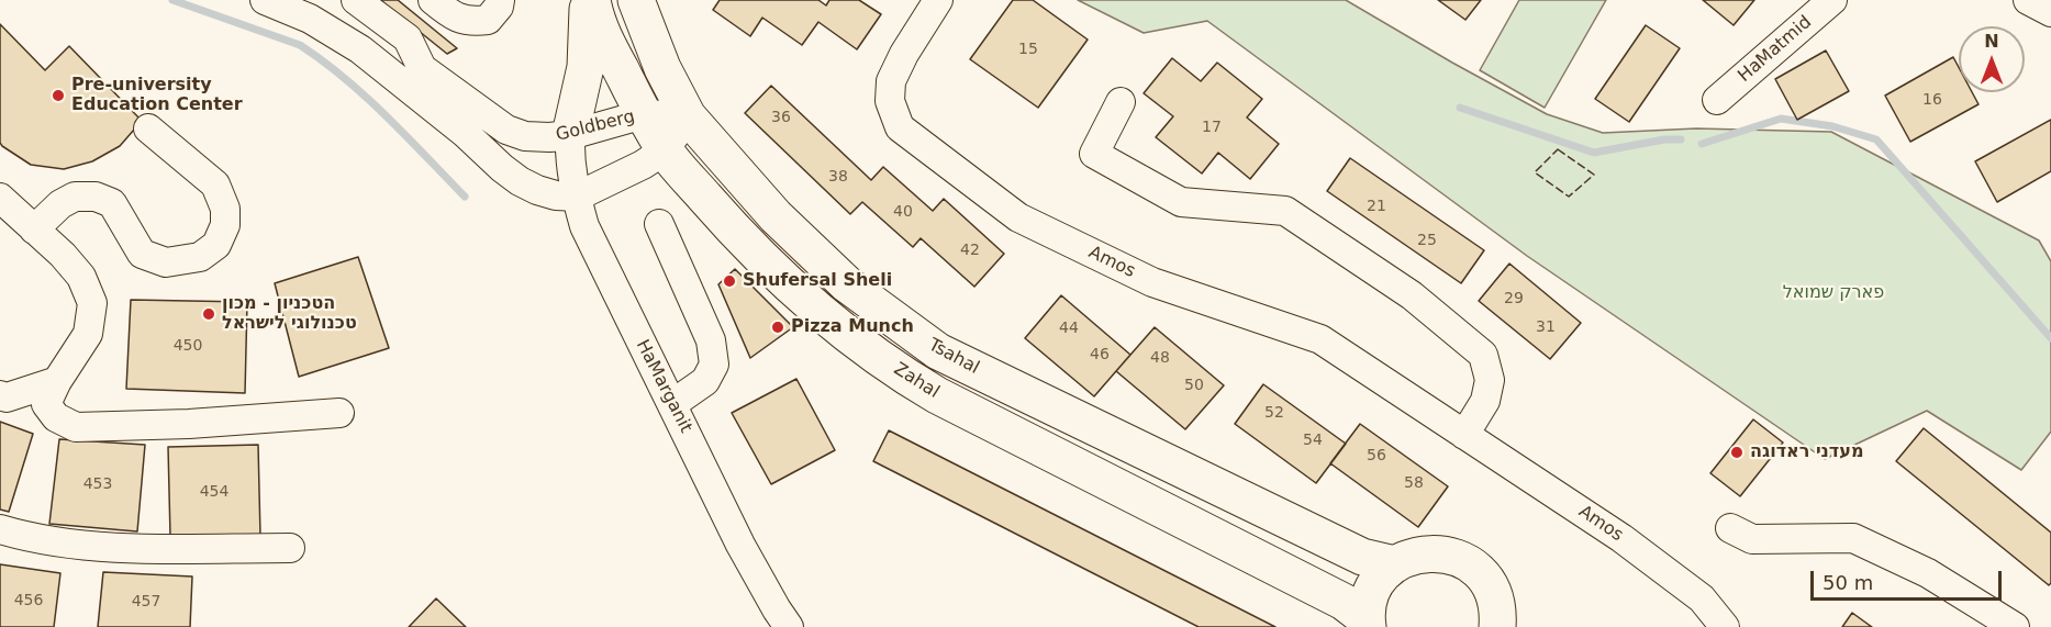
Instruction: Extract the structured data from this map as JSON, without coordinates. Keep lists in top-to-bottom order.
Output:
{
  "streets": {
    "main road": ["Tsahal", "Zahal"],
    "street": [
      "HaMatmid",
      "Goldberg",
      "Amos",
      "HaMarganit"
    ]
  },
  "crossings": [
    ["Goldberg", "Tsahal"],
    ["Goldberg", "Zahal"],
    ["Goldberg", "HaMarganit"]
  ],
  "parks": ["פארק שמואל"],
  "places": [
    "Pre-university Education Center",
    "Shufersal Sheli",
    "הטכניון - מכון טכנולוגי לישראל",
    "Pizza Munch",
    "מעדני ראדוגה"
  ],
  "house_numbers": [
    "15",
    "16",
    "36",
    "17",
    "38",
    "21",
    "40",
    "25",
    "42",
    "29",
    "31",
    "44",
    "450",
    "46",
    "48",
    "50",
    "52",
    "54",
    "56",
    "58",
    "453",
    "454",
    "456",
    "457"
  ],
  "scale_bar": "50 m",
  "north": "top"
}
